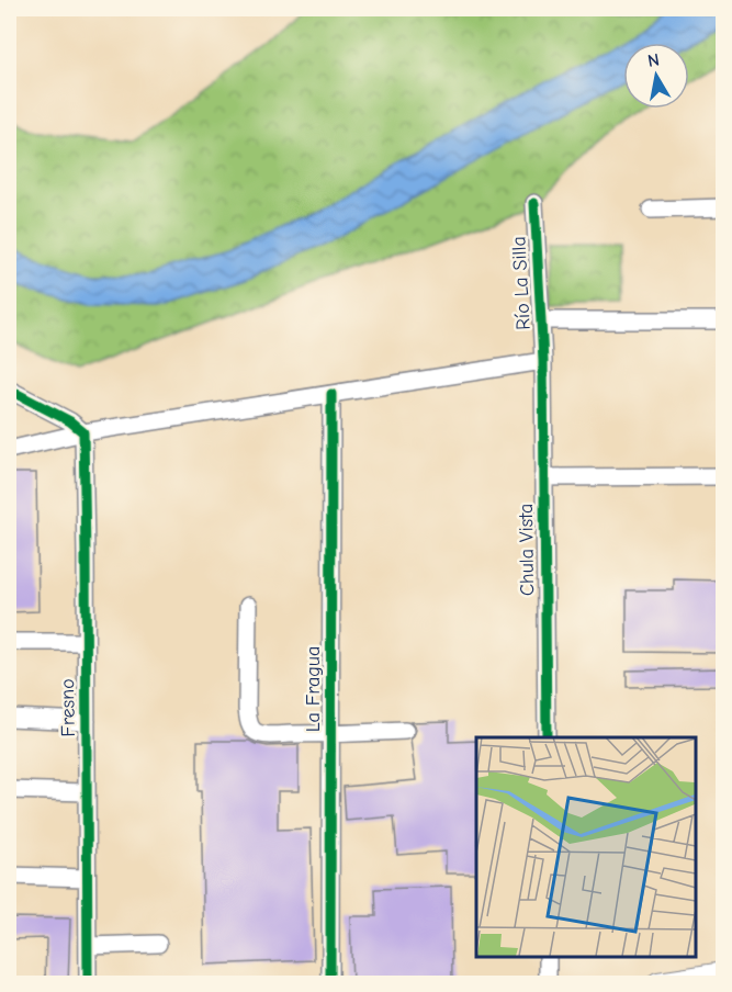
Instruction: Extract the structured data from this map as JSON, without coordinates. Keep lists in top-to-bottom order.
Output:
{
  "streets": {
    "street": [
      "Río La Silla",
      "Chula Vista",
      "La Fragua",
      "Fresno"
    ]
  },
  "crossings": [
    ["Río La Silla", "Chula Vista"]
  ],
  "north": "top"
}
